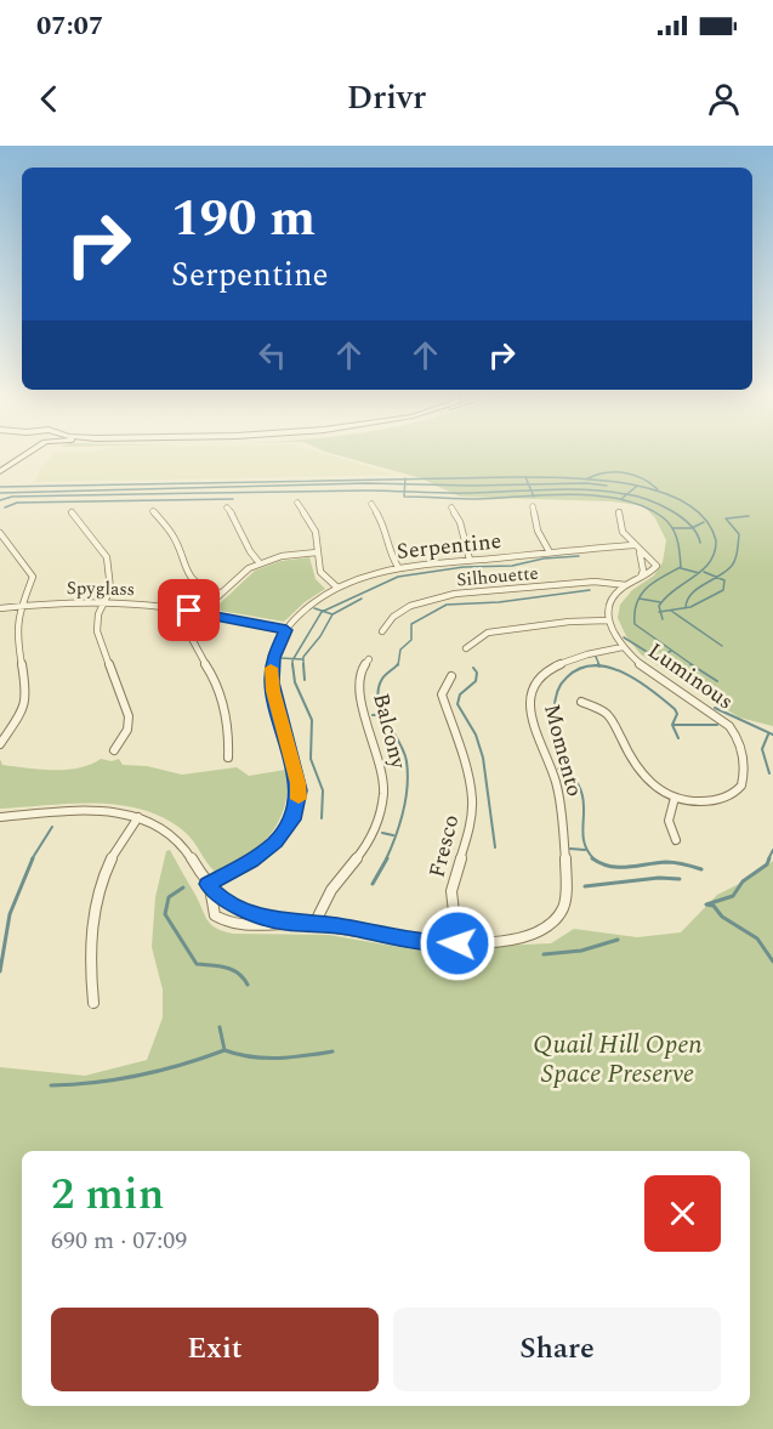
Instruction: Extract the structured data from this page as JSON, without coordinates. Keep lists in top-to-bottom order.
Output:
{
  "streets": {
    "street": [
      "Serpentine",
      "Silhouette",
      "Spyglass",
      "Luminous",
      "Balcony",
      "Momento",
      "Fresco"
    ]
  },
  "crossings": [
    ["Serpentine", "Spyglass"],
    ["Luminous", "Momento"],
    ["Momento", "Fresco"]
  ],
  "parks": ["Quail Hill Open Space Preserve"],
  "page": {
    "status": "07:07",
    "header": "Drivr",
    "turn": ["190 m", "Serpentine"],
    "heading": ["2 min", "690 m · 07:09"],
    "buttons": ["Exit", "Share"]
  }
}
